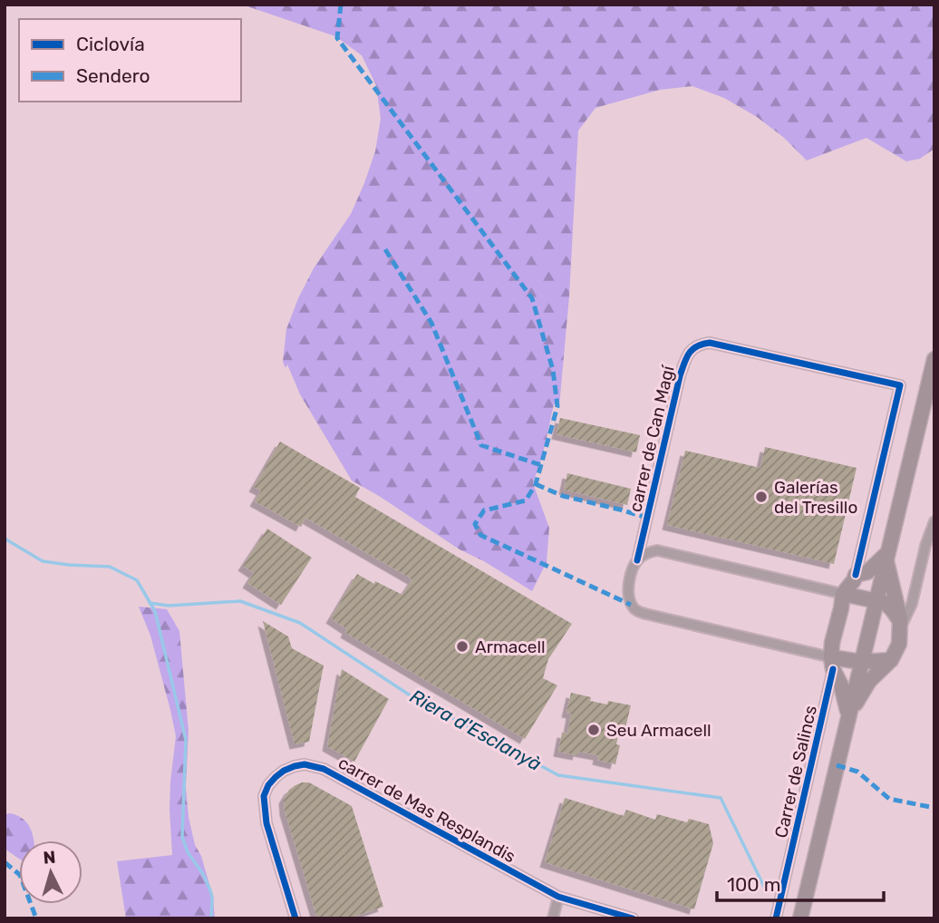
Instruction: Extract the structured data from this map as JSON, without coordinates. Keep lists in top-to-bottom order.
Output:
{
  "streets": {
    "street": ["carrer de Can Magí", "Carrer de Salincs", "carrer de Mas Resplandis"]
  },
  "crossings": [
    ["carrer de Can Magí", "Carrer de Salincs"]
  ],
  "water": ["Riera d'Esclanyà"],
  "places": ["Galerías del Tresillo", "Armacell", "Seu Armacell"],
  "legend": ["Ciclovía", "Sendero"],
  "scale_bar": "100 m",
  "north": "top"
}
